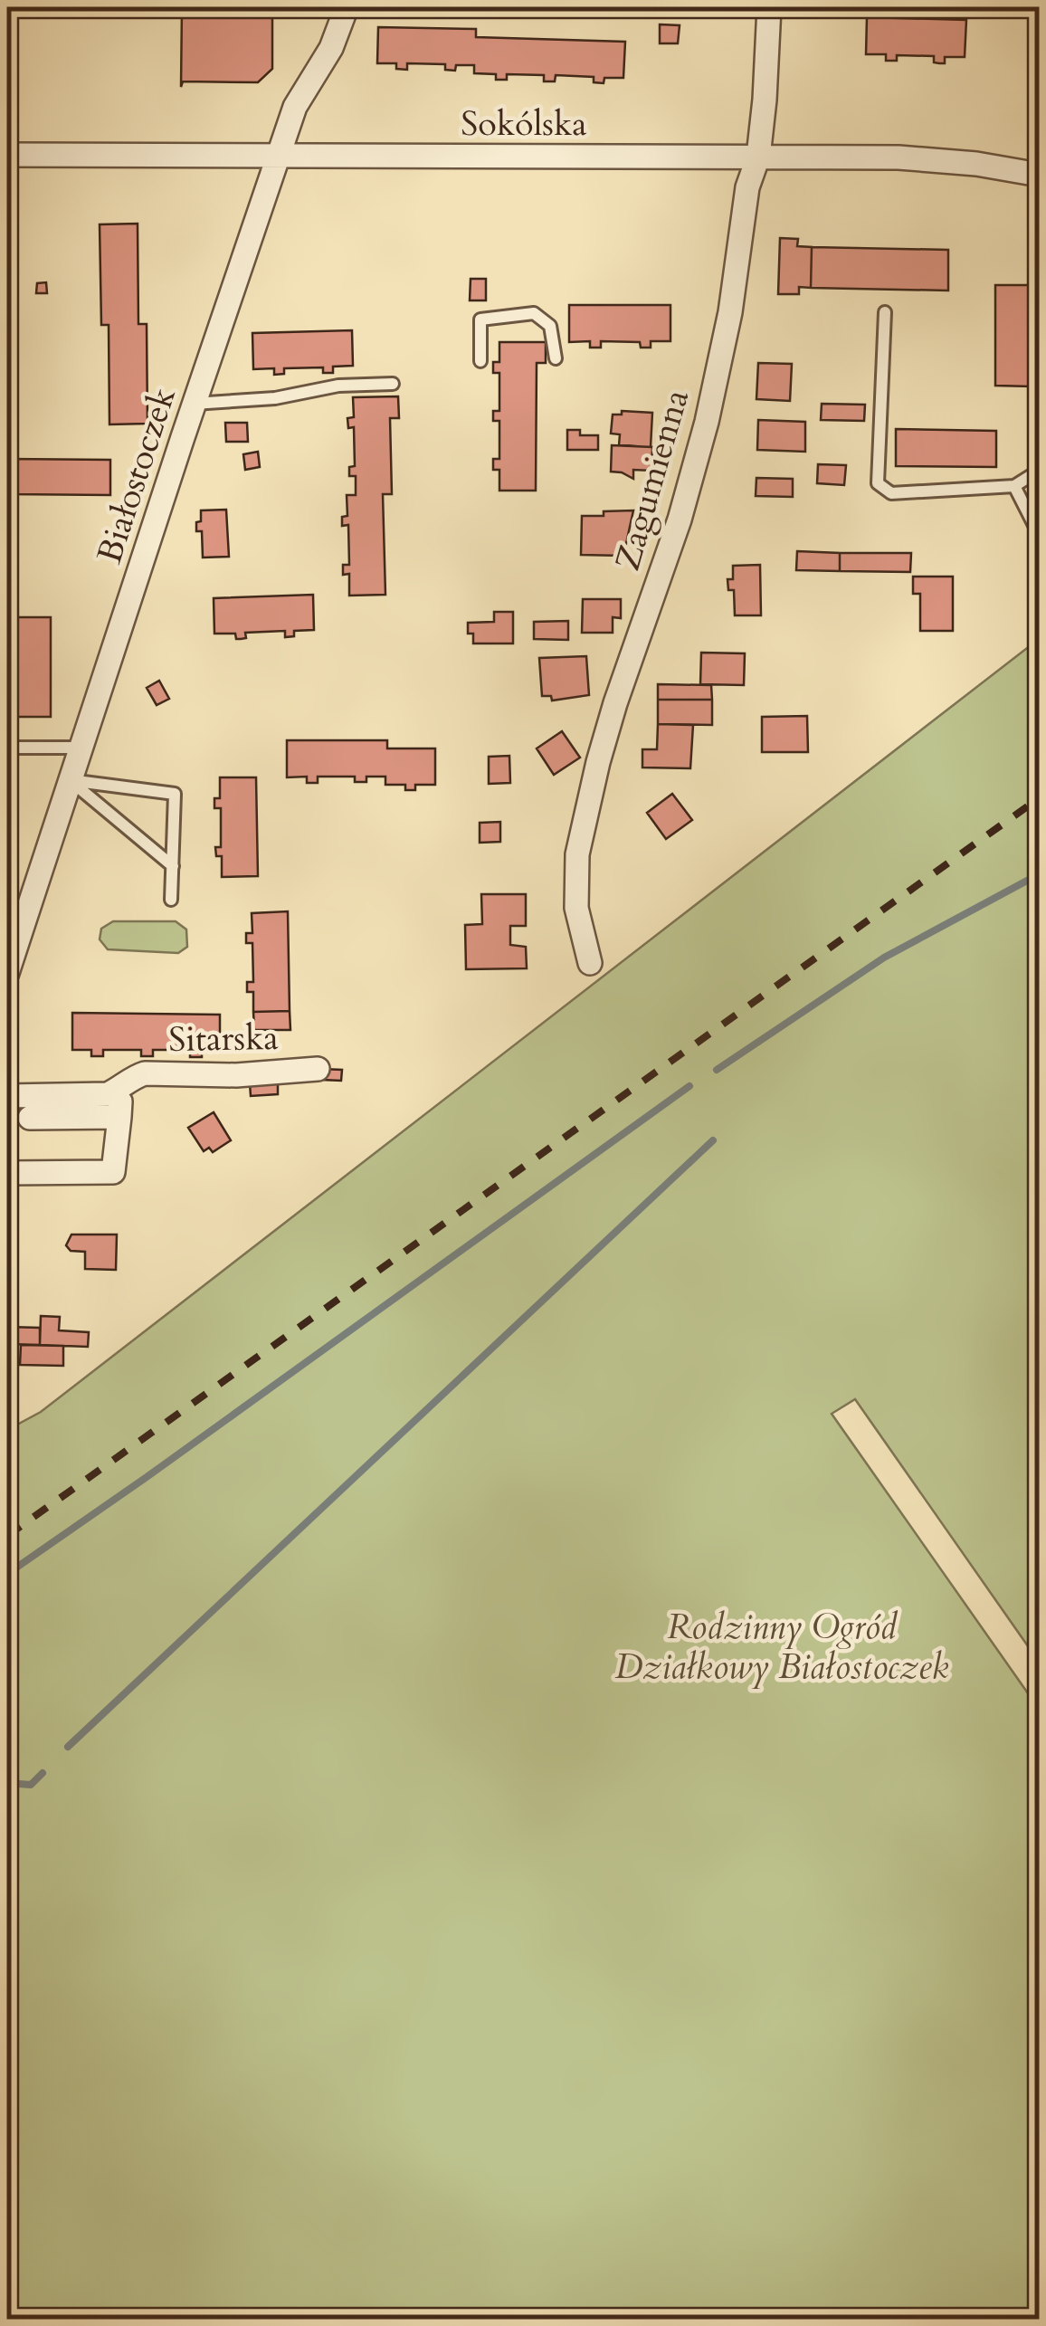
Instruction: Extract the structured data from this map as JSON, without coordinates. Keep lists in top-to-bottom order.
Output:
{
  "streets": {
    "street": [
      "Sokólska",
      "Białostoczek",
      "Zagumienna",
      "Sitarska"
    ]
  },
  "crossings": [
    ["Sokólska", "Białostoczek"],
    ["Sokólska", "Zagumienna"]
  ],
  "parks": ["Rodzinny Ogród Działkowy Białostoczek"]
}
